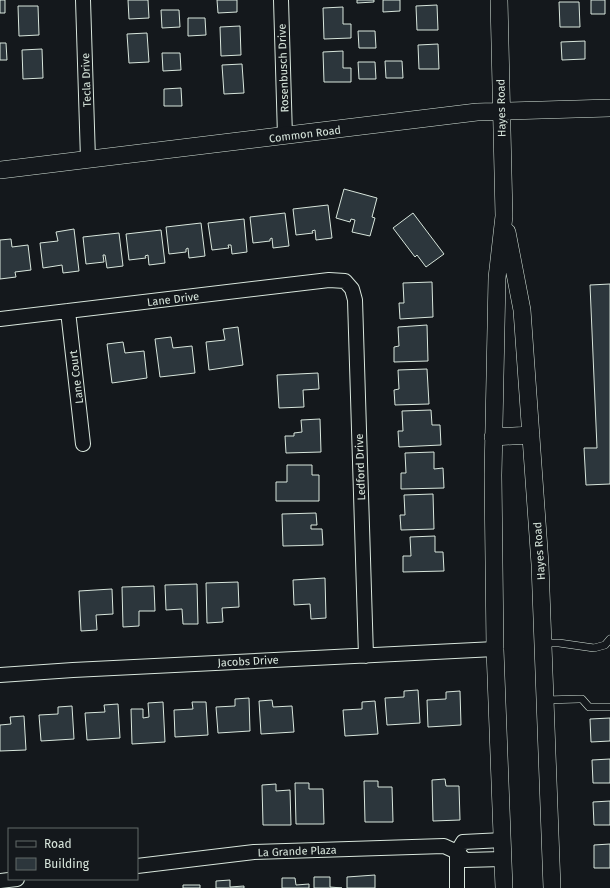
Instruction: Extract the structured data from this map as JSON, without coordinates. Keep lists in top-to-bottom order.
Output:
{
  "streets": {
    "street": [
      "Rosenbusch Drive",
      "Tecla Drive",
      "Hayes Road",
      "Common Road",
      "Lane Drive",
      "Lane Court",
      "Ledford Drive",
      "Jacobs Drive",
      "La Grande Plaza"
    ]
  },
  "crossings": [
    ["Rosenbusch Drive", "Common Road"],
    ["Tecla Drive", "Common Road"],
    ["Hayes Road", "Common Road"],
    ["Hayes Road", "Jacobs Drive"],
    ["Hayes Road", "La Grande Plaza"],
    ["Lane Drive", "Lane Court"],
    ["Lane Drive", "Ledford Drive"],
    ["Ledford Drive", "Jacobs Drive"]
  ],
  "legend": ["Road", "Building"]
}
